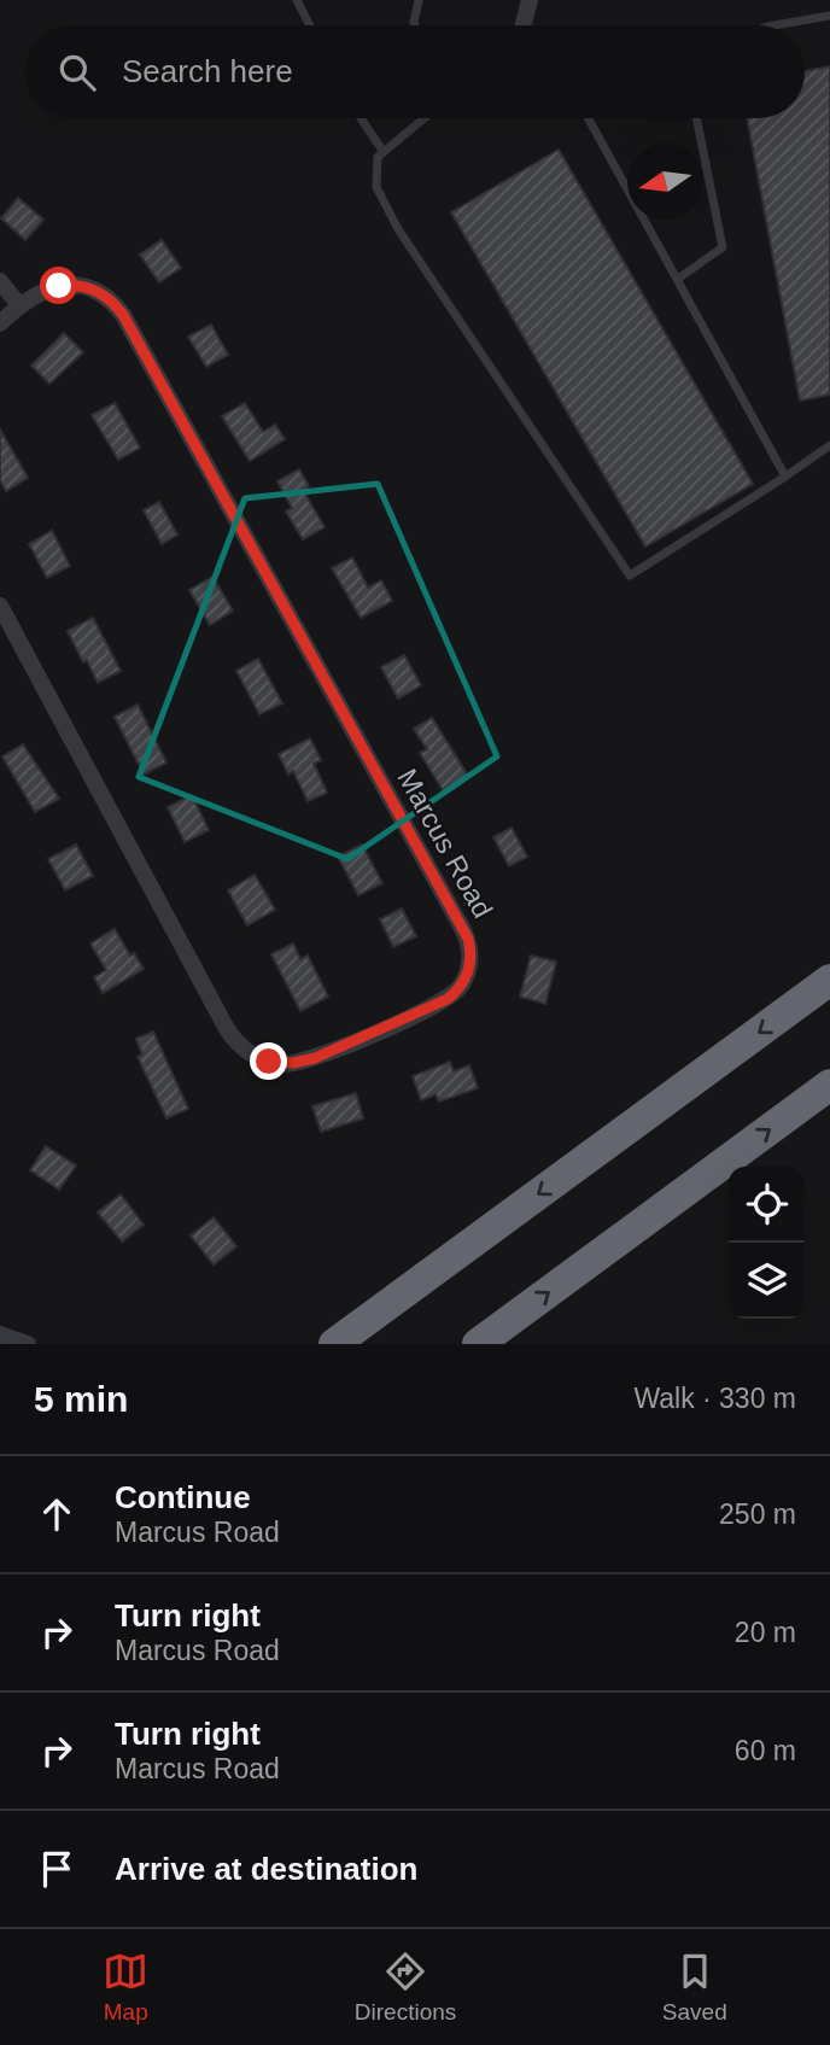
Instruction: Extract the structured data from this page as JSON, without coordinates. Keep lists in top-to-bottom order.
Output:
{
  "streets": {
    "street": ["Marcus Road"]
  },
  "north": "left",
  "page": {
    "search": "Search here",
    "heading": ["5 min", "Walk · 330 m"],
    "list": [
      ["Continue", "Marcus Road", "250 m"],
      ["Turn right", "Marcus Road", "20 m"],
      ["Turn right", "Marcus Road", "60 m"],
      "Arrive at destination"
    ],
    "nav": ["Map", "Directions", "Saved"]
  }
}
